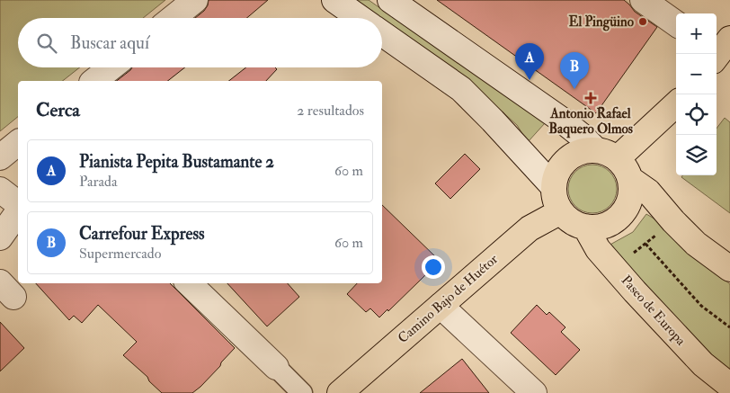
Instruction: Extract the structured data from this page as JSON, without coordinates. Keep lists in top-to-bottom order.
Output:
{
  "streets": {
    "main road": ["Camino Bajo de Huétor", "Paseo de Europa"]
  },
  "crossings": [
    ["Camino Bajo de Huétor", "Paseo de Europa"]
  ],
  "places": {
    "other": ["El Pingüino"],
    "health": ["Antonio Rafael Baquero Olmos"]
  },
  "page": {
    "map_buttons": ["+", "−"],
    "search": "Buscar aquí",
    "pins": ["A", "B"],
    "heading": ["Cerca", "2 resultados"],
    "list": [
      {
        "mark": "A",
        "name": "Pianista Pepita Bustamante 2",
        "note": "Parada",
        "value": "60 m"
      },
      {
        "mark": "B",
        "name": "Carrefour Express",
        "note": "Supermercado",
        "value": "60 m"
      }
    ]
  }
}
